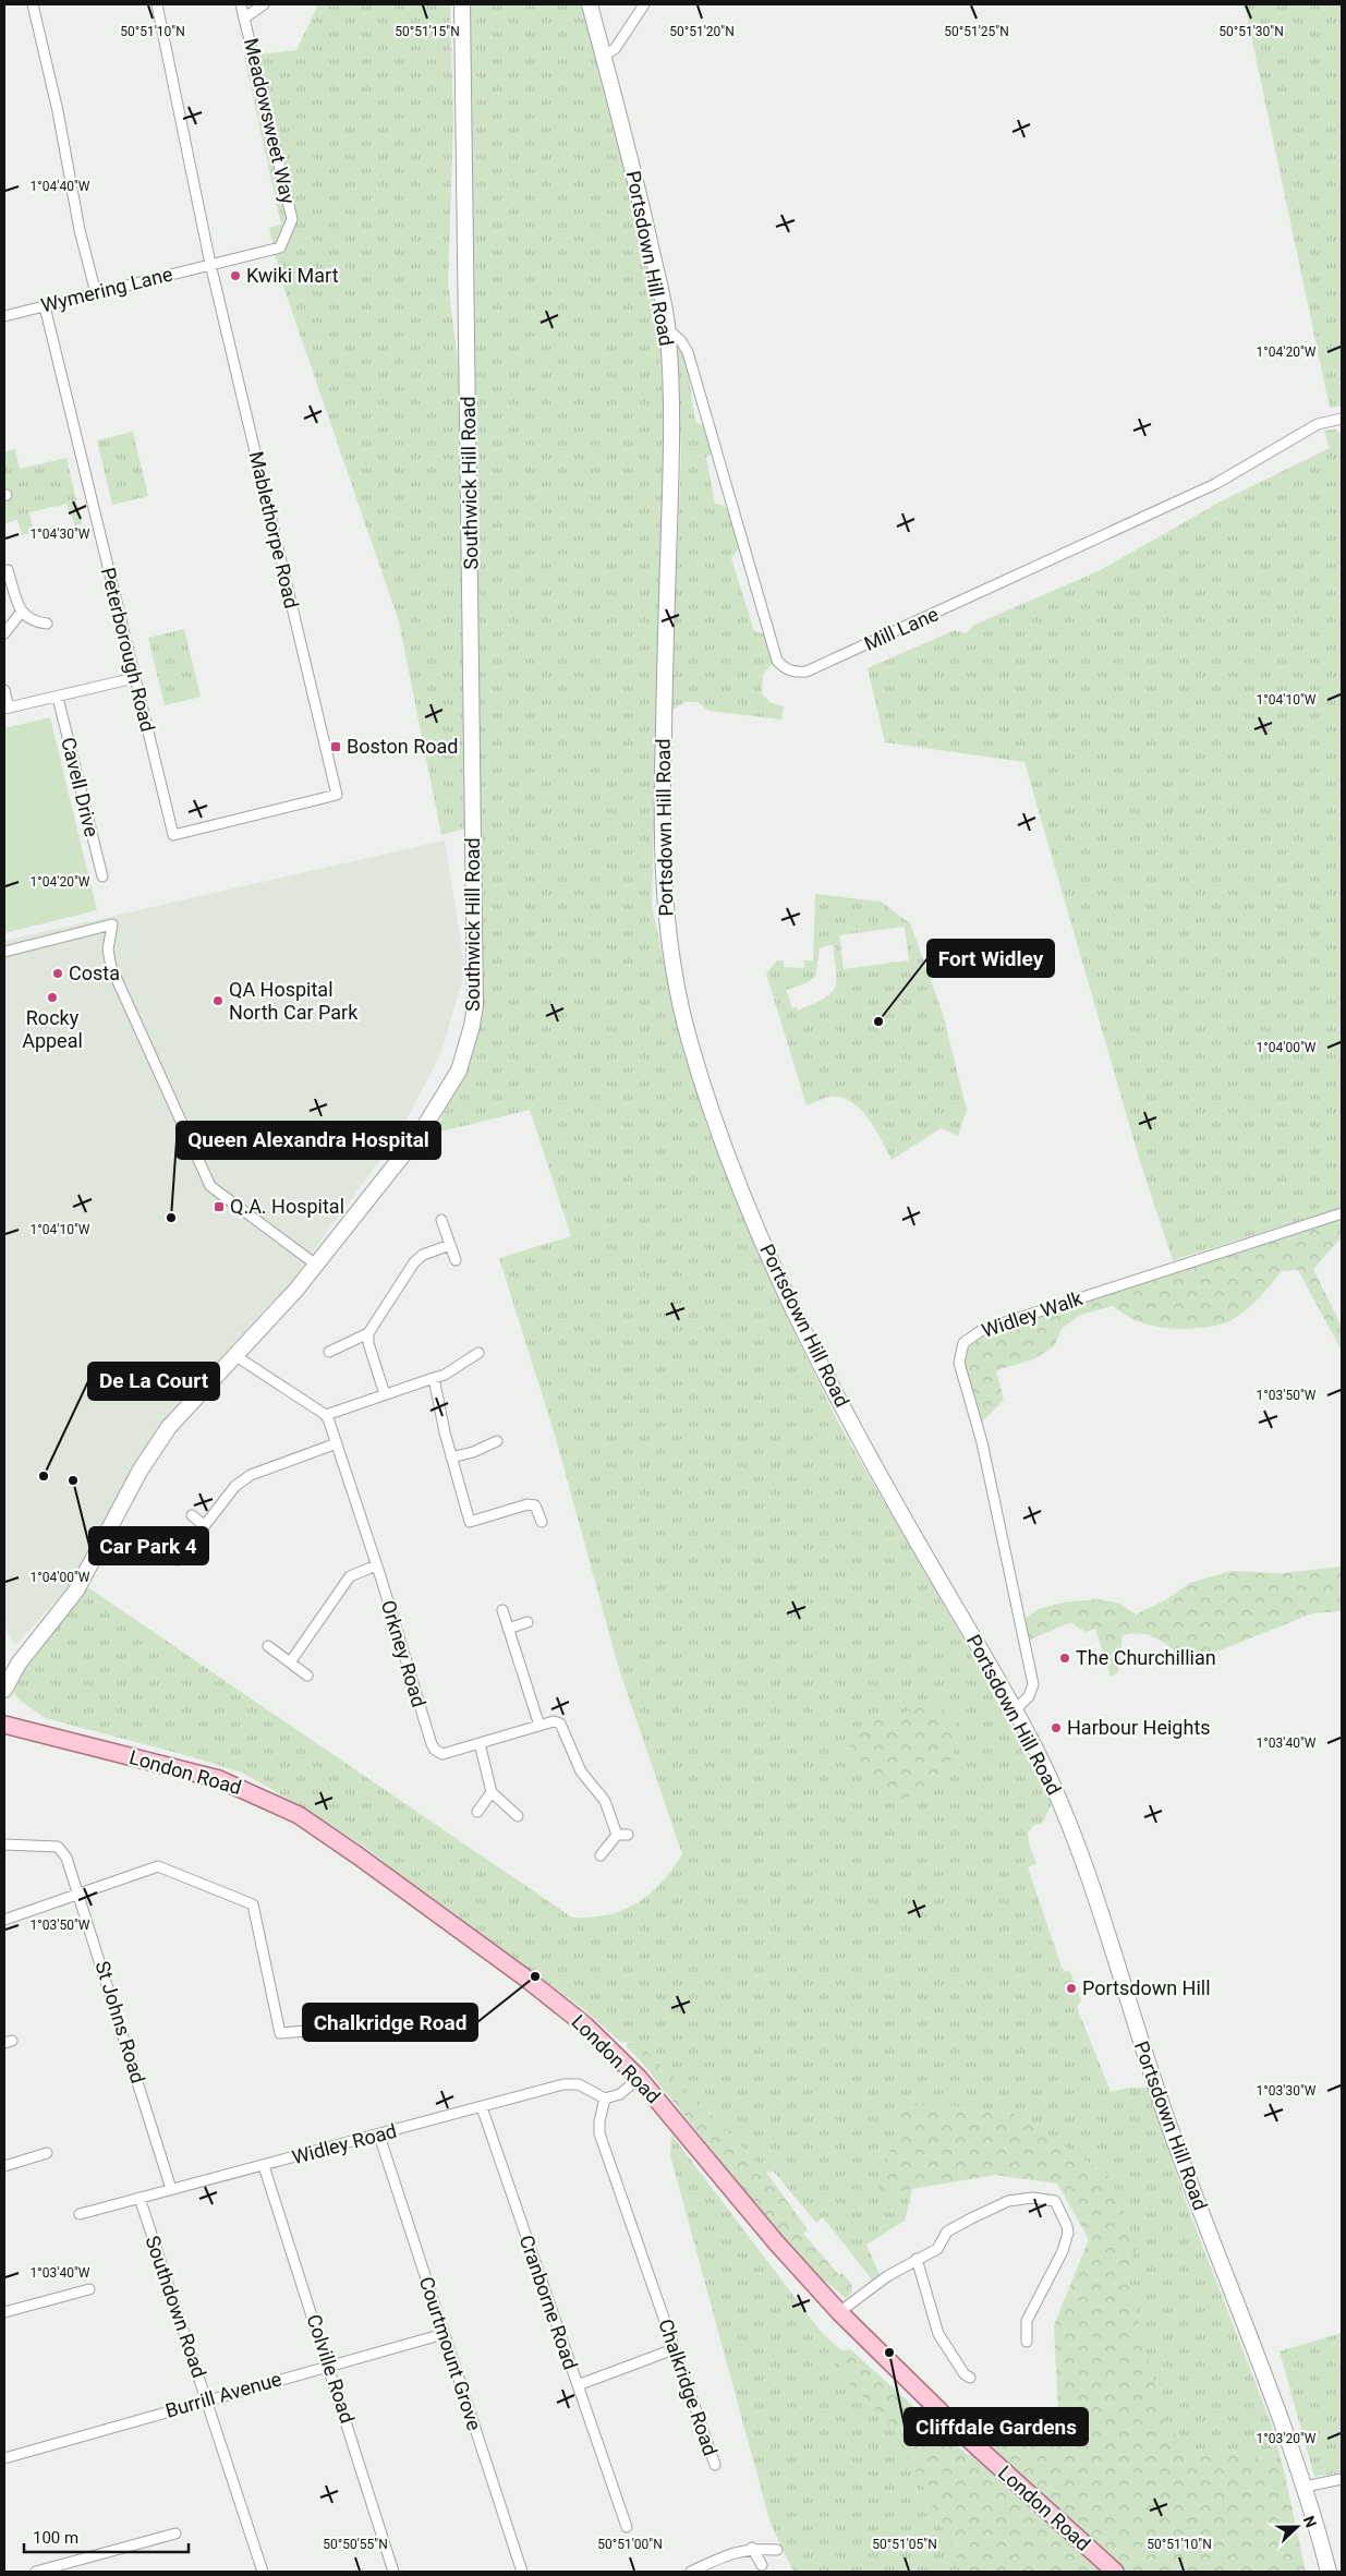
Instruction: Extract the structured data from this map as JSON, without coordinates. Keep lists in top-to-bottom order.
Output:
{
  "streets": {
    "main road": ["Portsdown Hill Road", "Southwick Hill Road", "London Road"],
    "street": [
      "Meadowsweet Way",
      "Wymering Lane",
      "Mablethorpe Road",
      "Mill Lane",
      "Peterborough Road",
      "Cavell Drive",
      "Widley Walk",
      "Orkney Road",
      "St Johns Road",
      "Widley Road",
      "Cranborne Road",
      "Southdown Road",
      "Courtmount Grove",
      "Colville Road",
      "Chalkridge Road",
      "Burrill Avenue"
    ]
  },
  "crossings": [
    ["Meadowsweet Way", "Wymering Lane"],
    ["Meadowsweet Way", "Mablethorpe Road"],
    ["Portsdown Hill Road", "Mill Lane"],
    ["Portsdown Hill Road", "Widley Walk"],
    ["Wymering Lane", "Mablethorpe Road"],
    ["Wymering Lane", "Peterborough Road"],
    ["Mablethorpe Road", "Peterborough Road"],
    ["St Johns Road", "Widley Road"],
    ["Widley Road", "Cranborne Road"],
    ["Widley Road", "Southdown Road"],
    ["Widley Road", "Courtmount Grove"],
    ["Widley Road", "Colville Road"],
    ["Widley Road", "Chalkridge Road"],
    ["Southdown Road", "Burrill Avenue"],
    ["Courtmount Grove", "Burrill Avenue"],
    ["Colville Road", "Burrill Avenue"]
  ],
  "places": {
    "other": [
      "Kwiki Mart",
      "Costa",
      "Rocky Appeal",
      "QA Hospital North Car Park",
      "Fort Widley",
      "Queen Alexandra Hospital",
      "De La Court",
      "Car Park 4",
      "The Churchillian",
      "Harbour Heights",
      "Chalkridge Road",
      "Portsdown Hill",
      "Cliffdale Gardens"
    ],
    "transit": ["Boston Road", "Q.A. Hospital"]
  },
  "scale_bar": "100 m",
  "north": "right",
  "coordinates": [
    "50°51'10\"N",
    "50°51'15\"N",
    "50°51'20\"N",
    "50°51'25\"N",
    "50°51'30\"N",
    "1°04'40\"W",
    "1°04'20\"W",
    "1°04'30\"W",
    "1°04'10\"W",
    "1°04'00\"W",
    "1°03'50\"W",
    "1°03'40\"W",
    "1°03'30\"W",
    "1°03'20\"W",
    "50°50'55\"N",
    "50°51'00\"N",
    "50°51'05\"N"
  ]
}
